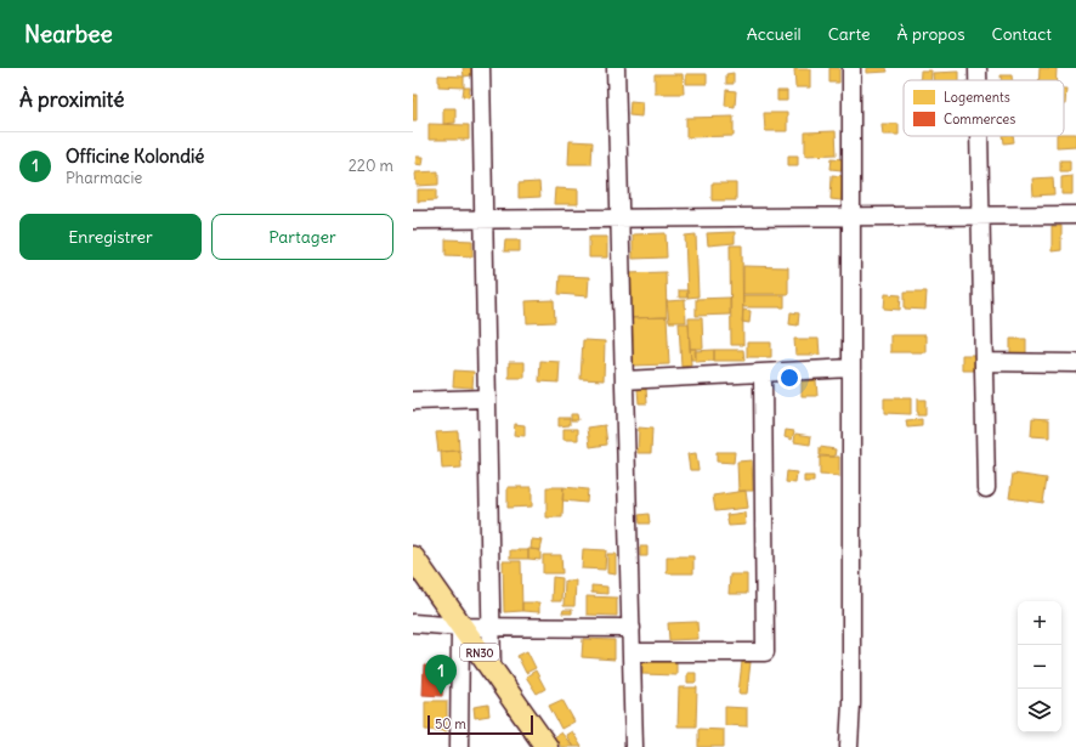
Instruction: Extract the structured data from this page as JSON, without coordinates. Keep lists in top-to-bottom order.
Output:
{
  "streets": {
    "main road": ["RN30"]
  },
  "legend": ["Logements", "Commerces"],
  "scale_bar": "50 m",
  "page": {
    "header": "Nearbee",
    "nav": [
      "Accueil",
      "Carte",
      "À propos",
      "Contact"
    ],
    "heading": "À proximité",
    "list": [
      {
        "mark": "1",
        "name": "Officine Kolondié",
        "note": "Pharmacie",
        "value": "220 m"
      }
    ],
    "buttons": ["Enregistrer", "Partager"],
    "map_buttons": ["+", "−"],
    "pins": "1",
    "scale": "50 m"
  }
}
